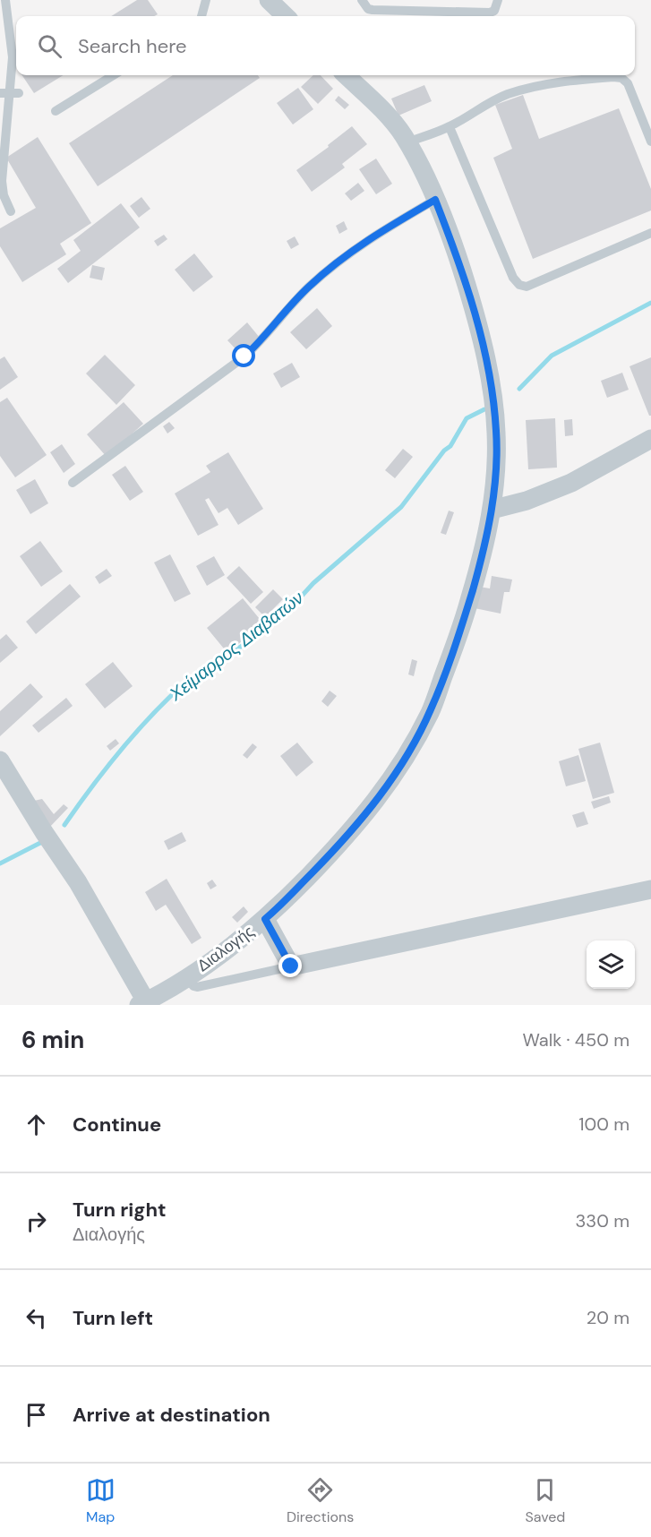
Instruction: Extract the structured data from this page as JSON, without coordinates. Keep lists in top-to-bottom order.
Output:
{
  "streets": {
    "street": ["Διαλογής"]
  },
  "water": ["Χείμαρρος Διαβατών"],
  "page": {
    "search": "Search here",
    "heading": ["6 min", "Walk · 450 m"],
    "list": [
      ["Continue", "100 m"],
      ["Turn right", "Διαλογής", "330 m"],
      ["Turn left", "20 m"],
      "Arrive at destination"
    ],
    "nav": ["Map", "Directions", "Saved"]
  }
}
